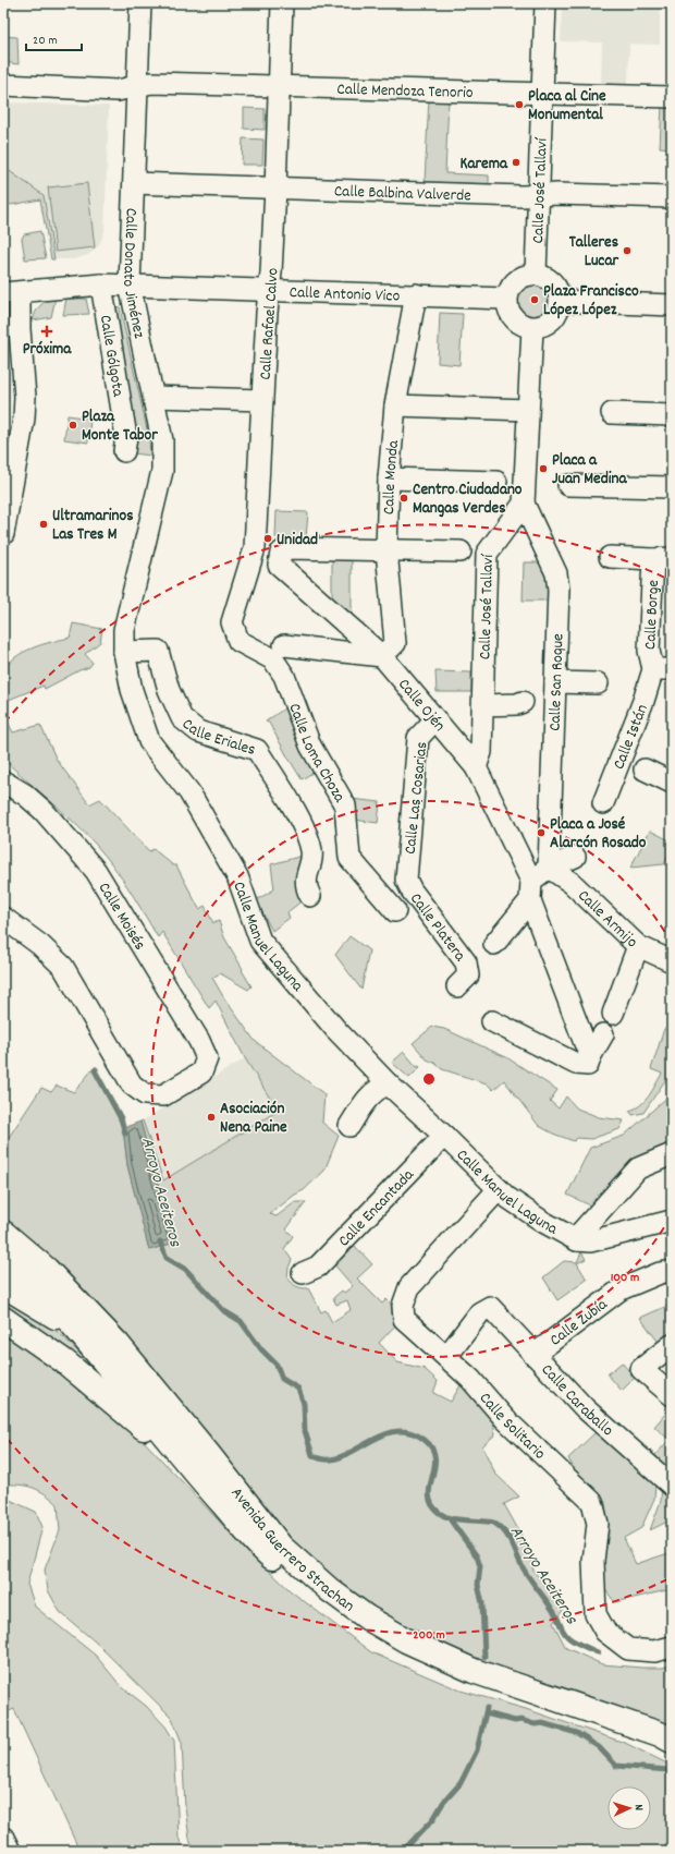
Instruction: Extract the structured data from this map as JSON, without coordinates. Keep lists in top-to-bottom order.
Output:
{
  "streets": {
    "main road": ["Avenida Guerrero Strachan"],
    "street": [
      "Calle Mendoza Tenorio",
      "Calle José Tallaví",
      "Calle Balbina Valverde",
      "Calle Donato Jiménez",
      "Calle Antonio Vico",
      "Calle Rafael Calvo",
      "Calle Gólgota",
      "Calle Monda",
      "Calle Borge",
      "Calle San Roque",
      "Calle Ojén",
      "Calle Eriales",
      "Calle Istán",
      "Calle Loma Choza",
      "Calle Las Cosarias",
      "Calle Moisés",
      "Calle Armijo",
      "Calle Platera",
      "Calle Manuel Laguna",
      "Calle Encantada",
      "Calle Zubía",
      "Calle Caraballo",
      "Calle Solitario"
    ]
  },
  "crossings": [
    ["Calle Mendoza Tenorio", "Calle José Tallaví"],
    ["Calle Mendoza Tenorio", "Calle Donato Jiménez"],
    ["Calle Mendoza Tenorio", "Calle Rafael Calvo"],
    ["Calle José Tallaví", "Calle Balbina Valverde"],
    ["Calle José Tallaví", "Calle Antonio Vico"],
    ["Calle José Tallaví", "Calle San Roque"],
    ["Calle José Tallaví", "Calle Ojén"],
    ["Calle Balbina Valverde", "Calle Donato Jiménez"],
    ["Calle Balbina Valverde", "Calle Rafael Calvo"],
    ["Calle Donato Jiménez", "Calle Antonio Vico"],
    ["Calle Donato Jiménez", "Calle Manuel Laguna"],
    ["Calle Antonio Vico", "Calle Rafael Calvo"],
    ["Calle Antonio Vico", "Calle Gólgota"],
    ["Calle Antonio Vico", "Calle Monda"],
    ["Calle Rafael Calvo", "Calle Loma Choza"],
    ["Calle Monda", "Calle Ojén"],
    ["Calle Borge", "Calle Istán"],
    ["Calle San Roque", "Calle Armijo"],
    ["Calle Ojén", "Calle Las Cosarias"],
    ["Calle Eriales", "Calle Manuel Laguna"],
    ["Calle Las Cosarias", "Calle Platera"],
    ["Calle Manuel Laguna", "Calle Encantada"],
    ["Calle Manuel Laguna", "Calle Solitario"],
    ["Calle Zubía", "Calle Caraballo"],
    ["Calle Caraballo", "Calle Solitario"]
  ],
  "water": ["Arroyo Aceiteros"],
  "places": {
    "other": [
      "Placa al Cine Monumental",
      "Karema",
      "Talleres Lucar",
      "Plaza Francisco López López",
      "Plaza Monte Tabor",
      "Placa a Juan Medina",
      "Centro Ciudadano Mangas Verdes",
      "Ultramarinos Las Tres M",
      "Unidad",
      "Placa a José Alarcón Rosado",
      "Asociación Nena Paine"
    ],
    "health": ["Próxima"]
  },
  "scale_bar": "20 m",
  "north": "right",
  "rings": ["100 m", "200 m"]
}
